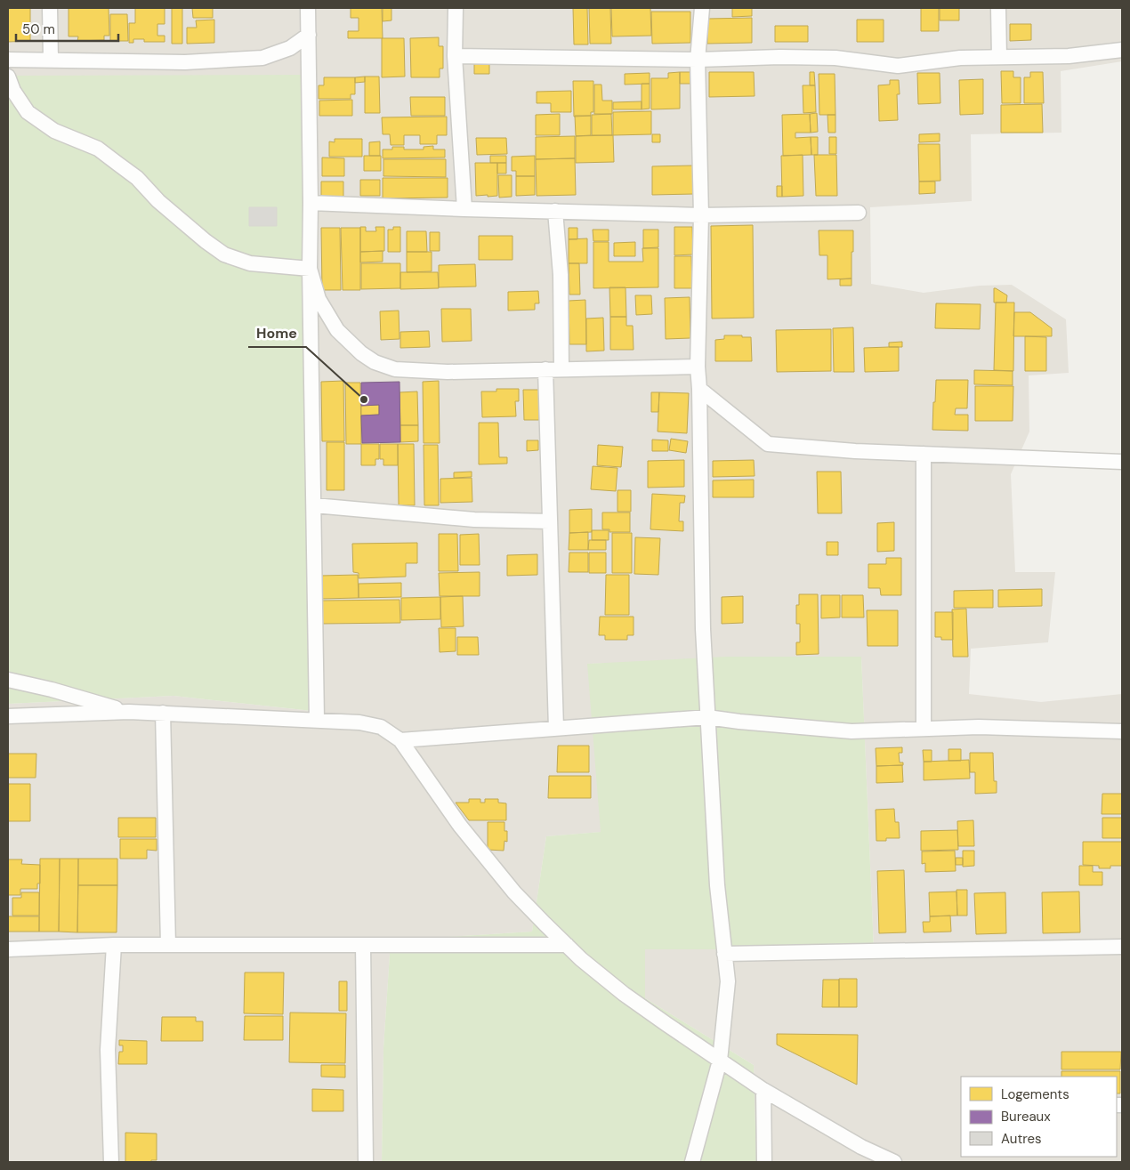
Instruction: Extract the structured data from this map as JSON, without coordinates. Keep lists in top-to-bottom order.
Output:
{
  "places": ["Home"],
  "legend": ["Logements", "Bureaux", "Autres"],
  "scale_bar": "50 m"
}
